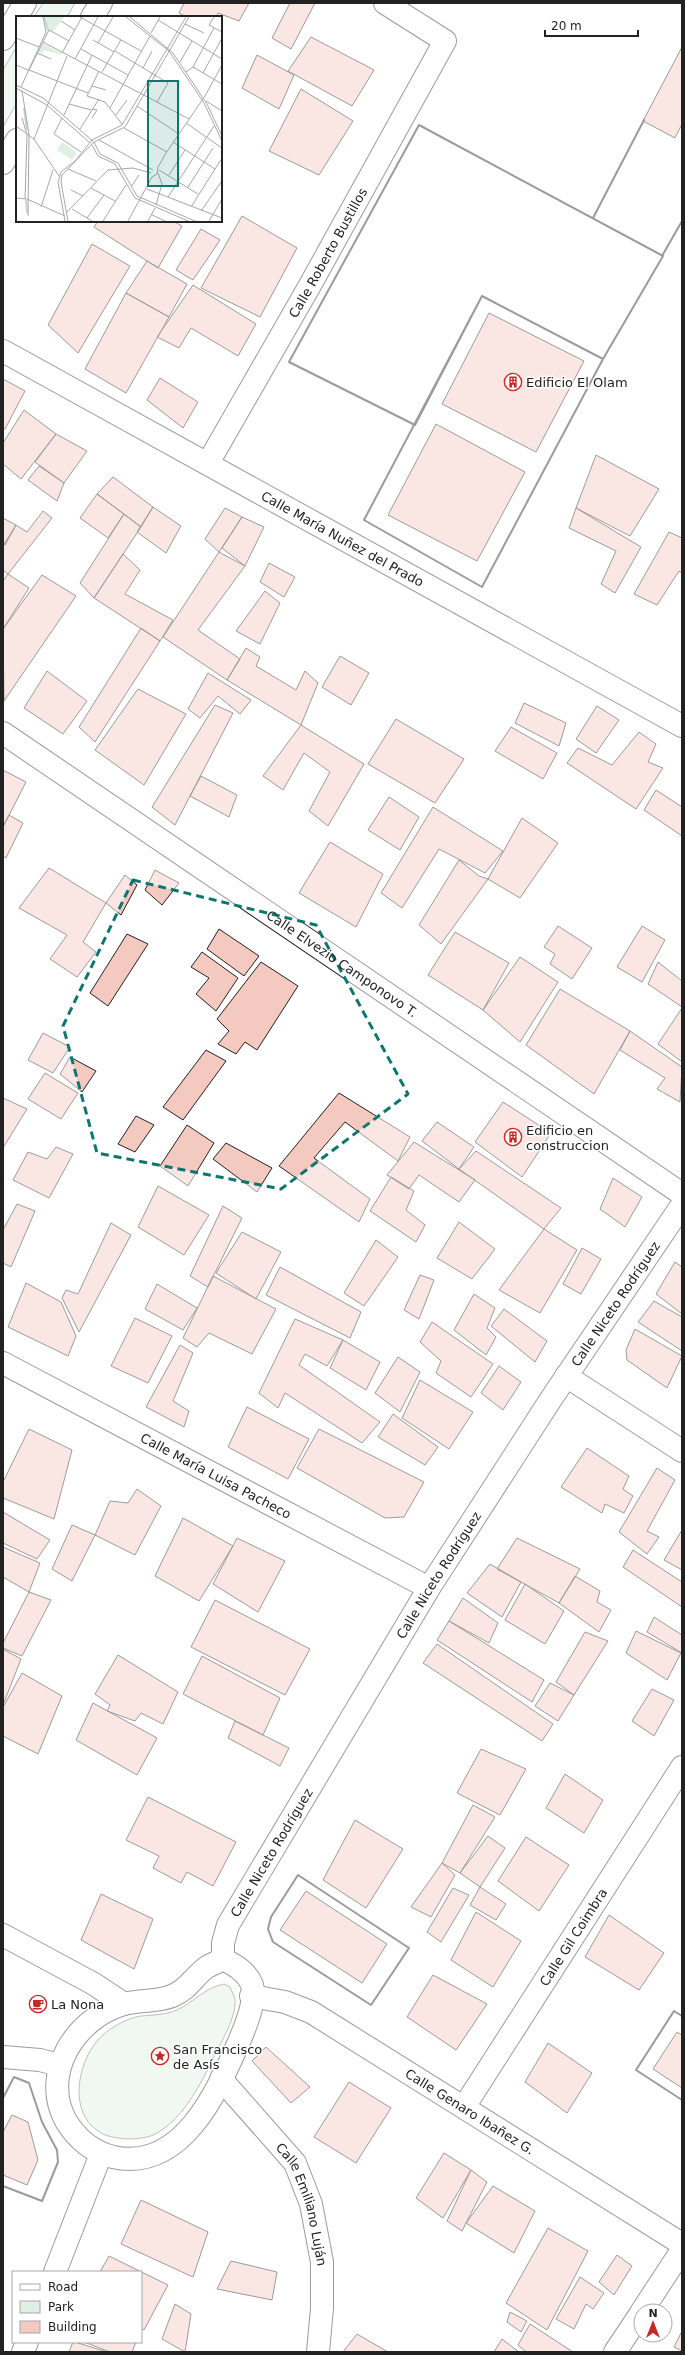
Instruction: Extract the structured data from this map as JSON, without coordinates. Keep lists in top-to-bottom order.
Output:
{
  "streets": {
    "street": [
      "Calle Roberto Bustillos",
      "Calle María Nuñez del Prado",
      "Calle Elvezio Camponovo T.",
      "Calle Niceto Rodríguez",
      "Calle María Luisa Pacheco",
      "Calle Gil Coimbra",
      "Calle Genaro Ibañez G.",
      "Calle Emiliano Luján"
    ]
  },
  "crossings": [
    ["Calle Roberto Bustillos", "Calle María Nuñez del Prado"],
    ["Calle Niceto Rodríguez", "Calle María Luisa Pacheco"],
    ["Calle Gil Coimbra", "Calle Genaro Ibañez G."]
  ],
  "places": {
    "building": ["Edificio El Olam", "Edificio en construccion"],
    "cafe": ["La Nona"],
    "place": ["San Francisco de Asís"]
  },
  "legend": ["Road", "Park", "Building"],
  "scale_bar": "20 m",
  "north": "top"
}
